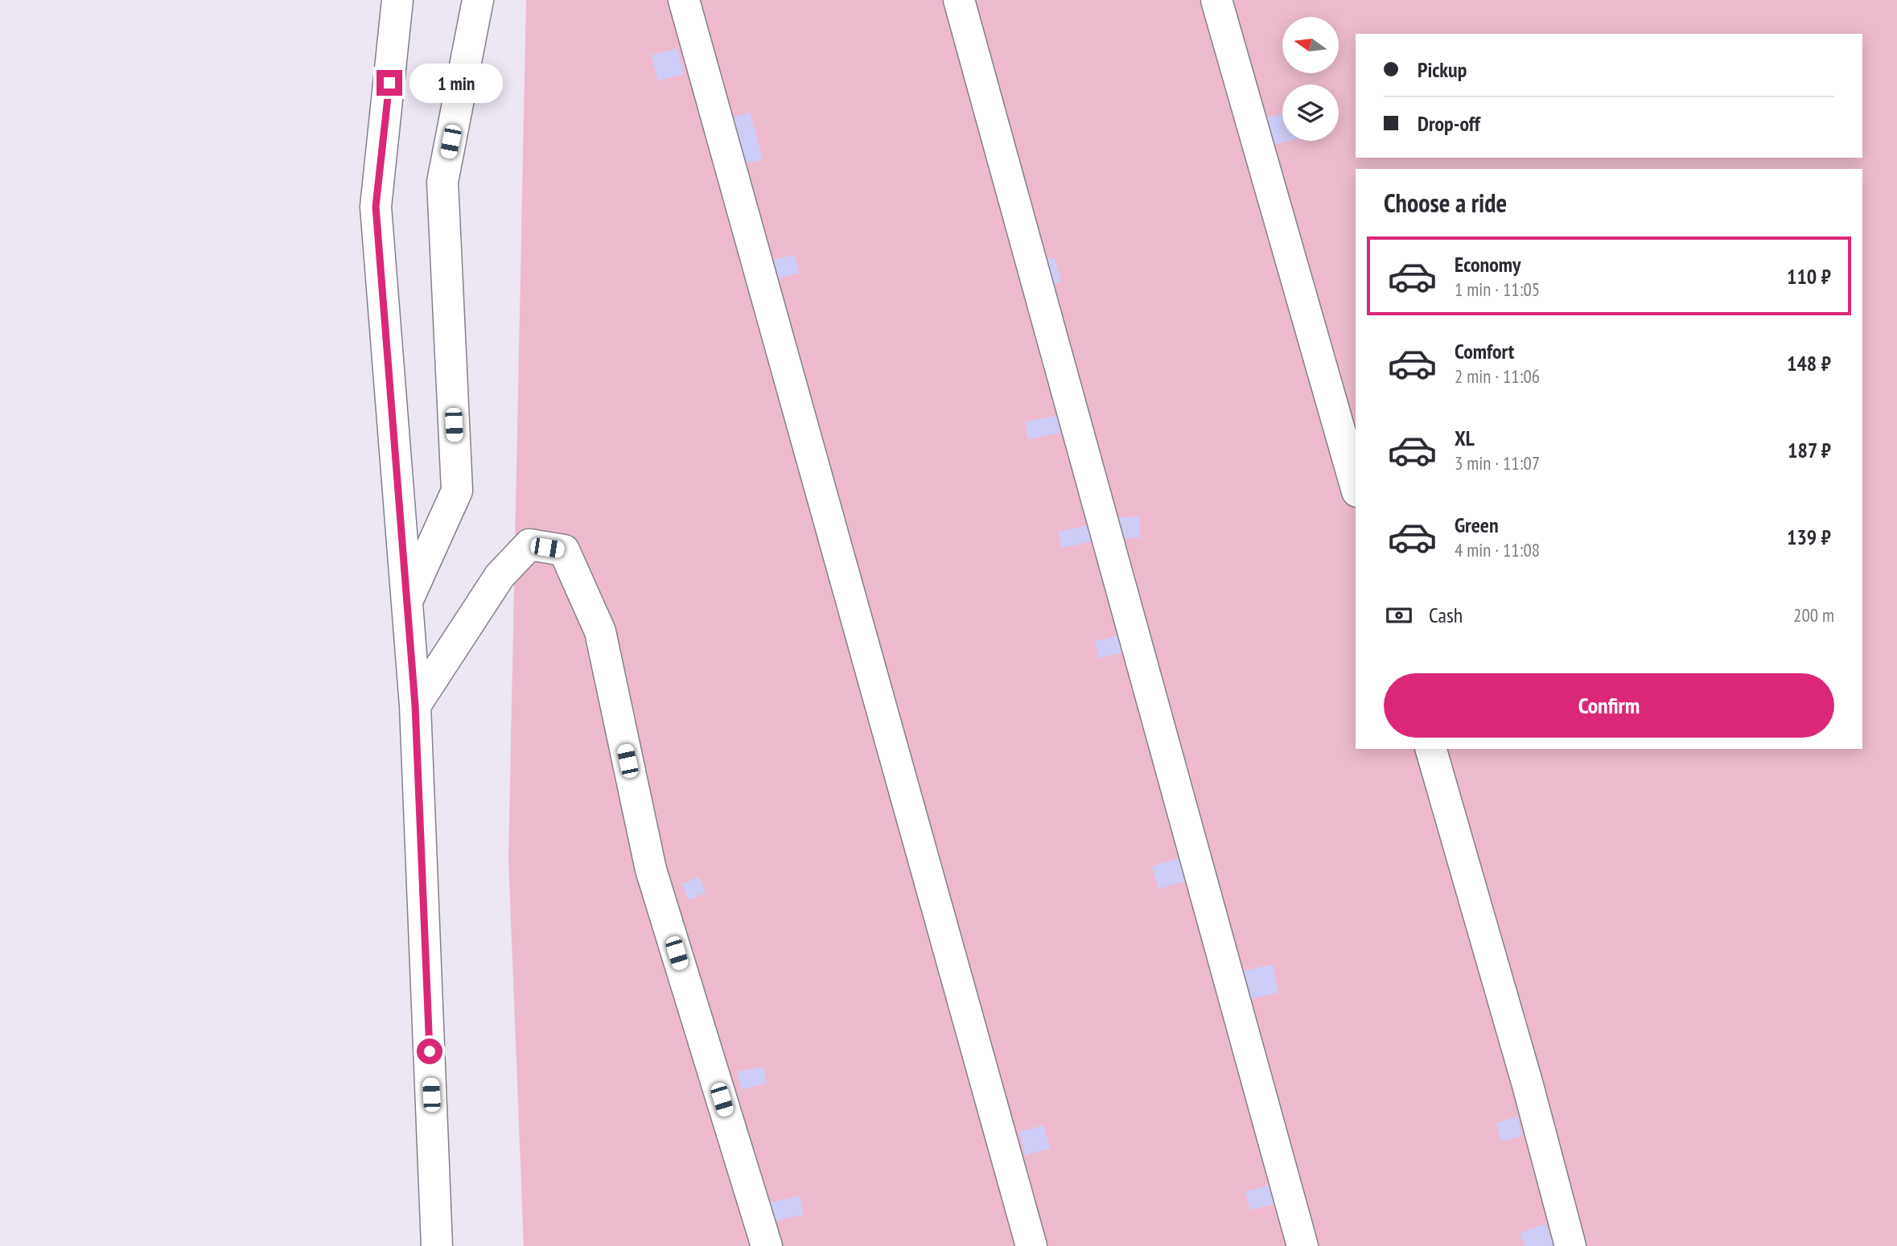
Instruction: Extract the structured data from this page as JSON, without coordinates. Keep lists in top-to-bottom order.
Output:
{
  "north": "left",
  "page": {
    "banner": ["Pickup", "Drop-off"],
    "bubble": "1 min",
    "heading": "Choose a ride",
    "list": [
      {
        "name": "Economy",
        "note": "1 min · 11:05",
        "value": "110 ₽"
      },
      {
        "name": "Comfort",
        "note": "2 min · 11:06",
        "value": "148 ₽"
      },
      {
        "name": "XL",
        "note": "3 min · 11:07",
        "value": "187 ₽"
      },
      {
        "name": "Green",
        "note": "4 min · 11:08",
        "value": "139 ₽"
      }
    ],
    "pay": ["Cash", "200 m"],
    "buttons": "Confirm"
  }
}
